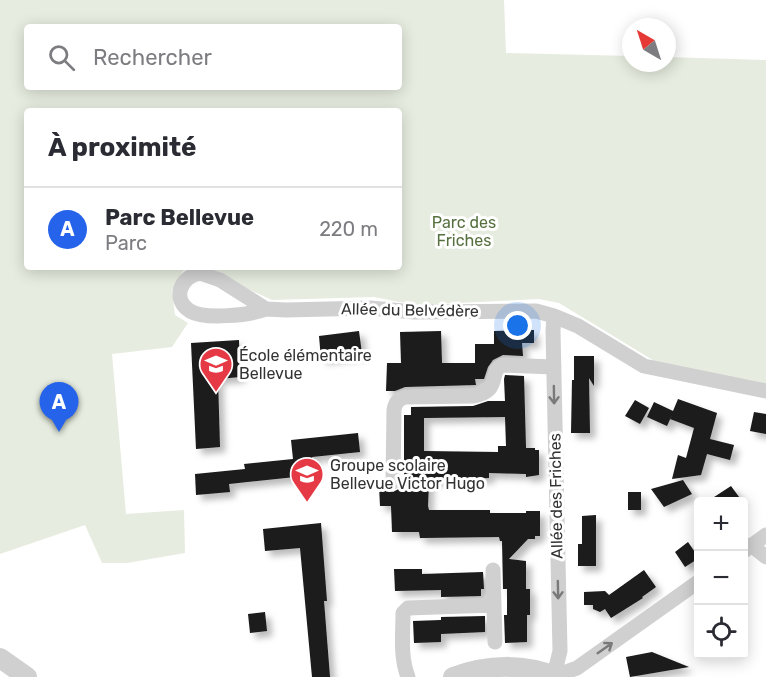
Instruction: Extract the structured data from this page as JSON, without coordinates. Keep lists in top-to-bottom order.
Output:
{
  "streets": {
    "street": ["Allée du Belvédère", "Allée des Friches"]
  },
  "crossings": [
    ["Allée du Belvédère", "Allée des Friches"]
  ],
  "one_way": ["Allée des Friches"],
  "parks": ["Parc des Friches"],
  "places": {
    "school or university": ["École élémentaire Bellevue", "Groupe scolaire Bellevue Victor Hugo"]
  },
  "north": "top left",
  "page": {
    "search": "Rechercher",
    "heading": "À proximité",
    "list": [
      {
        "mark": "A",
        "name": "Parc Bellevue",
        "note": "Parc",
        "value": "220 m"
      }
    ],
    "pins": "A",
    "map_buttons": ["+", "−"]
  }
}
